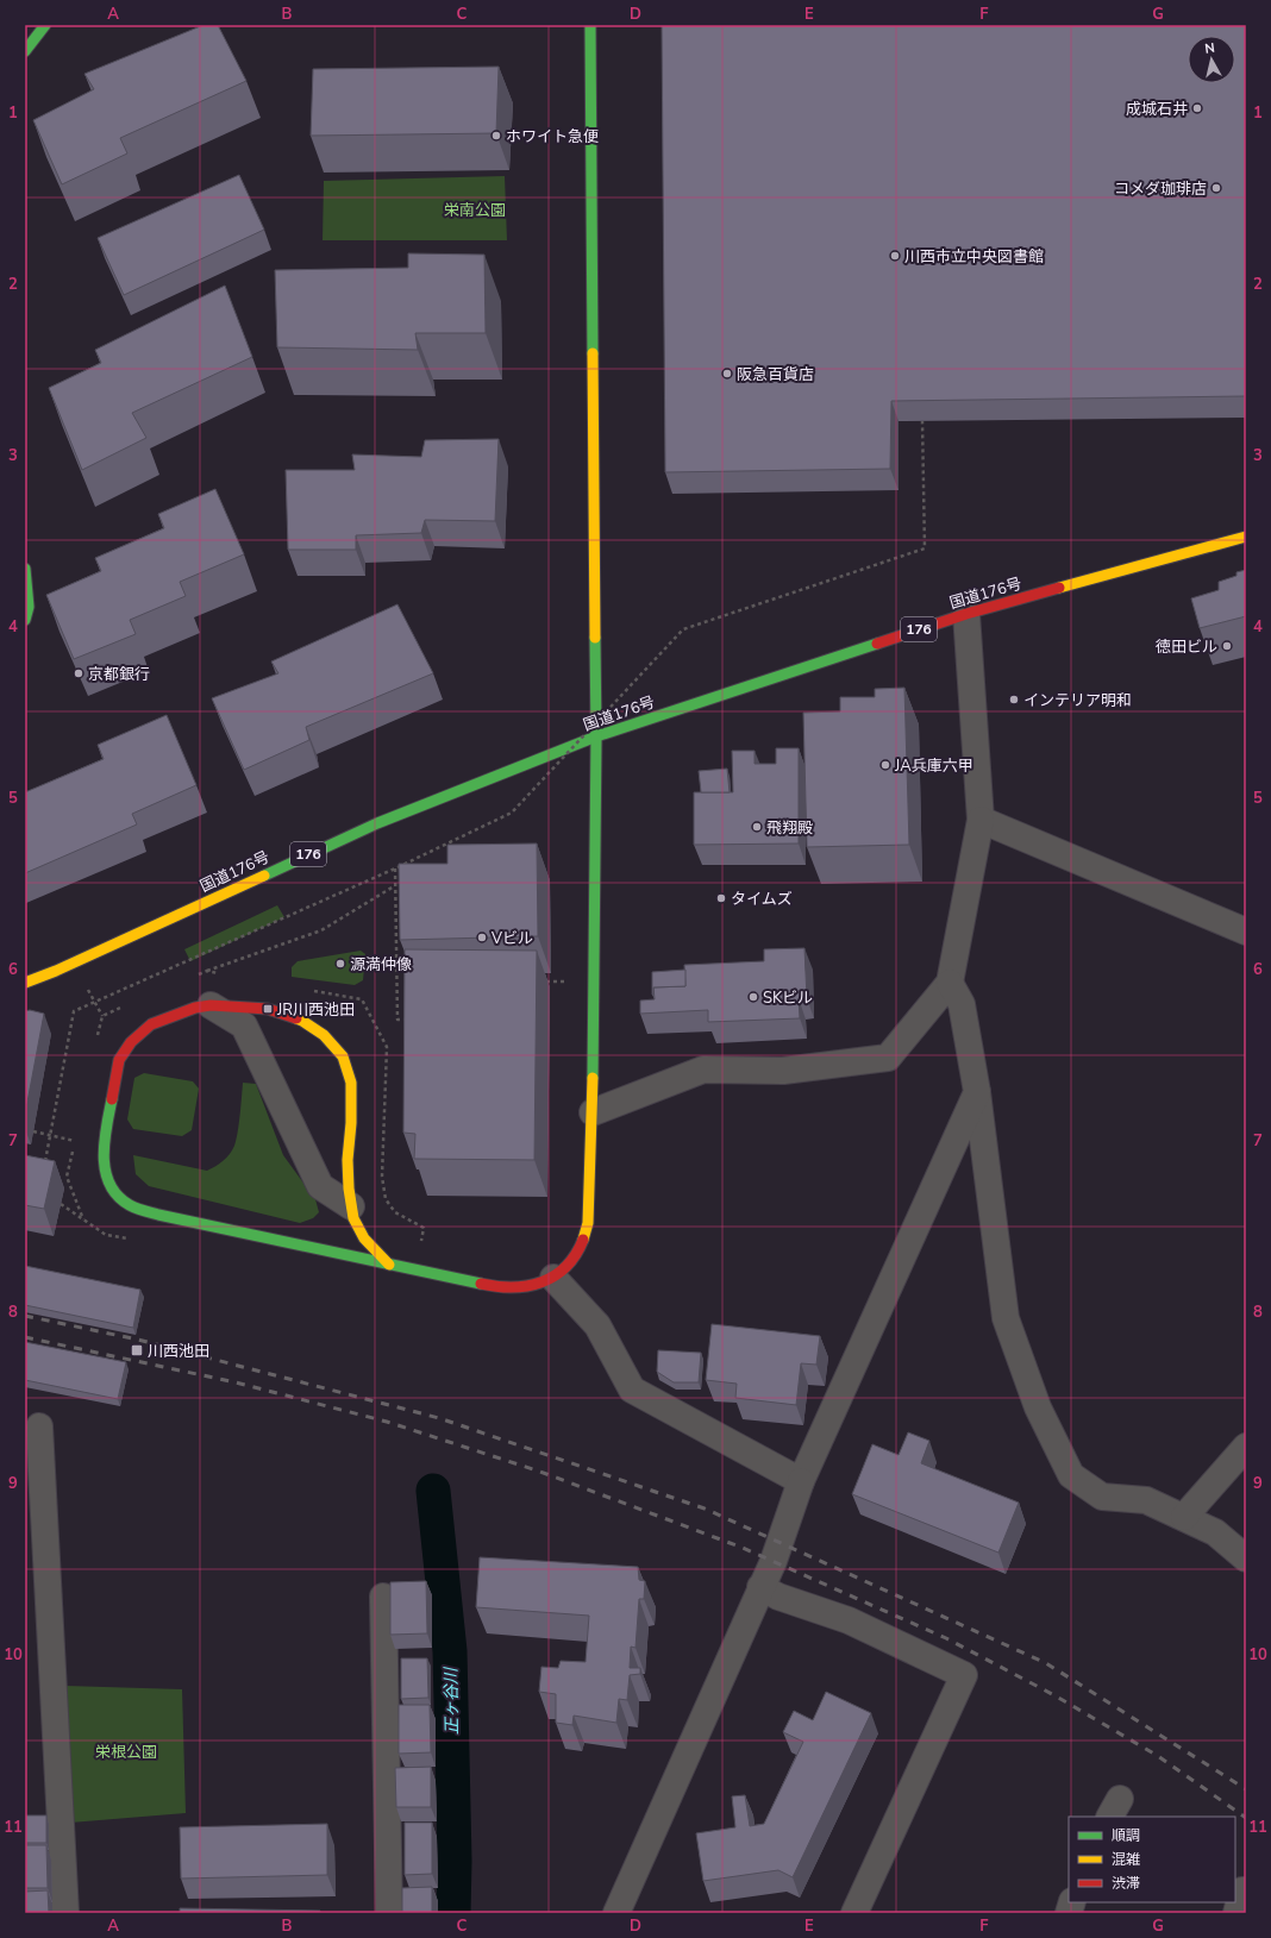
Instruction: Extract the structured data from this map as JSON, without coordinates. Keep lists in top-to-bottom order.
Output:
{
  "streets": {
    "main road": ["国道176号", "176"]
  },
  "water": ["正ヶ谷川"],
  "parks": ["栄南公園", "栄根公園"],
  "places": {
    "other": [
      "成城石井",
      "ホワイト急便",
      "コメダ珈琲店",
      "川西市立中央図書館",
      "阪急百貨店",
      "徳田ビル",
      "京都銀行",
      "インテリア明和",
      "JA兵庫六甲",
      "飛翔殿",
      "タイムズ",
      "Vビル",
      "源満仲像",
      "SKビル"
    ],
    "transit": ["JR川西池田", "川西池田"]
  },
  "legend": ["順調", "混雑", "渋滞"],
  "north": "top",
  "grid": {
    "columns": [
      "A",
      "B",
      "C",
      "D",
      "E",
      "F",
      "G"
    ],
    "rows": [
      "1",
      "2",
      "3",
      "4",
      "5",
      "6",
      "7",
      "8",
      "9",
      "10",
      "11"
    ]
  }
}
